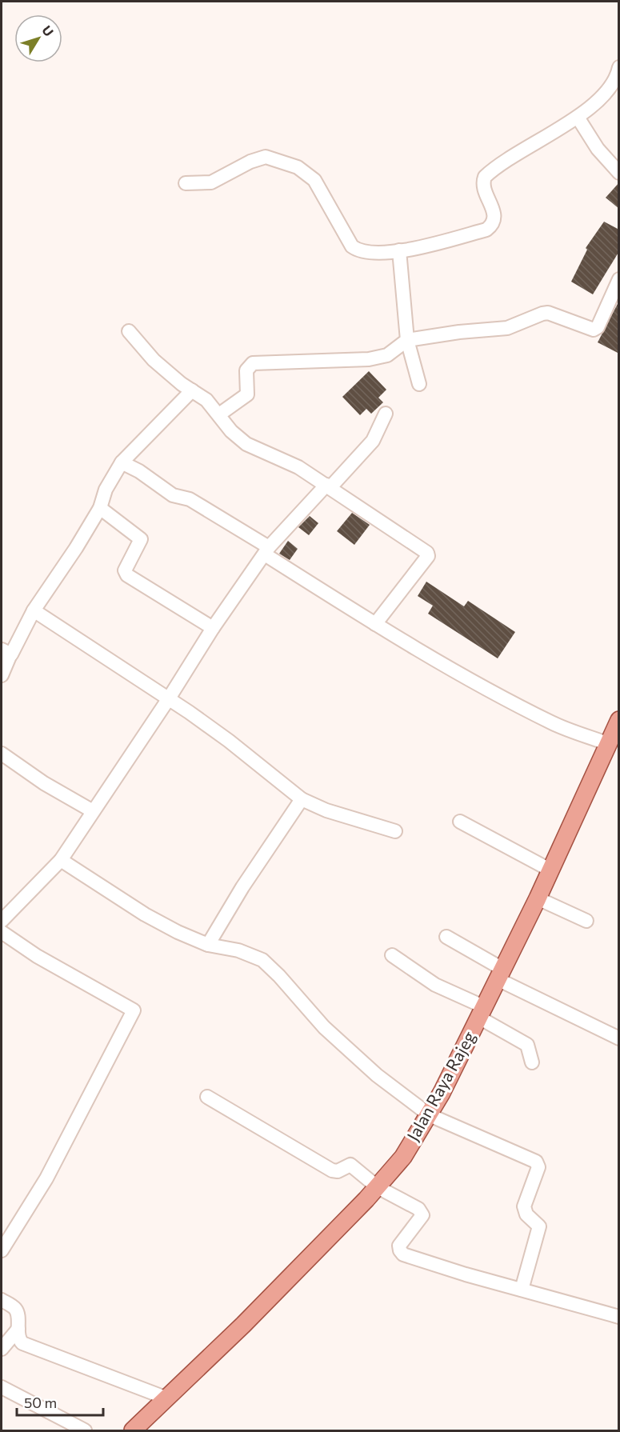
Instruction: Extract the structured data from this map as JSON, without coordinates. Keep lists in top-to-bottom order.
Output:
{
  "streets": {
    "main road": ["Jalan Raya Rajeg"]
  },
  "scale_bar": "50 m",
  "north": "top right"
}
